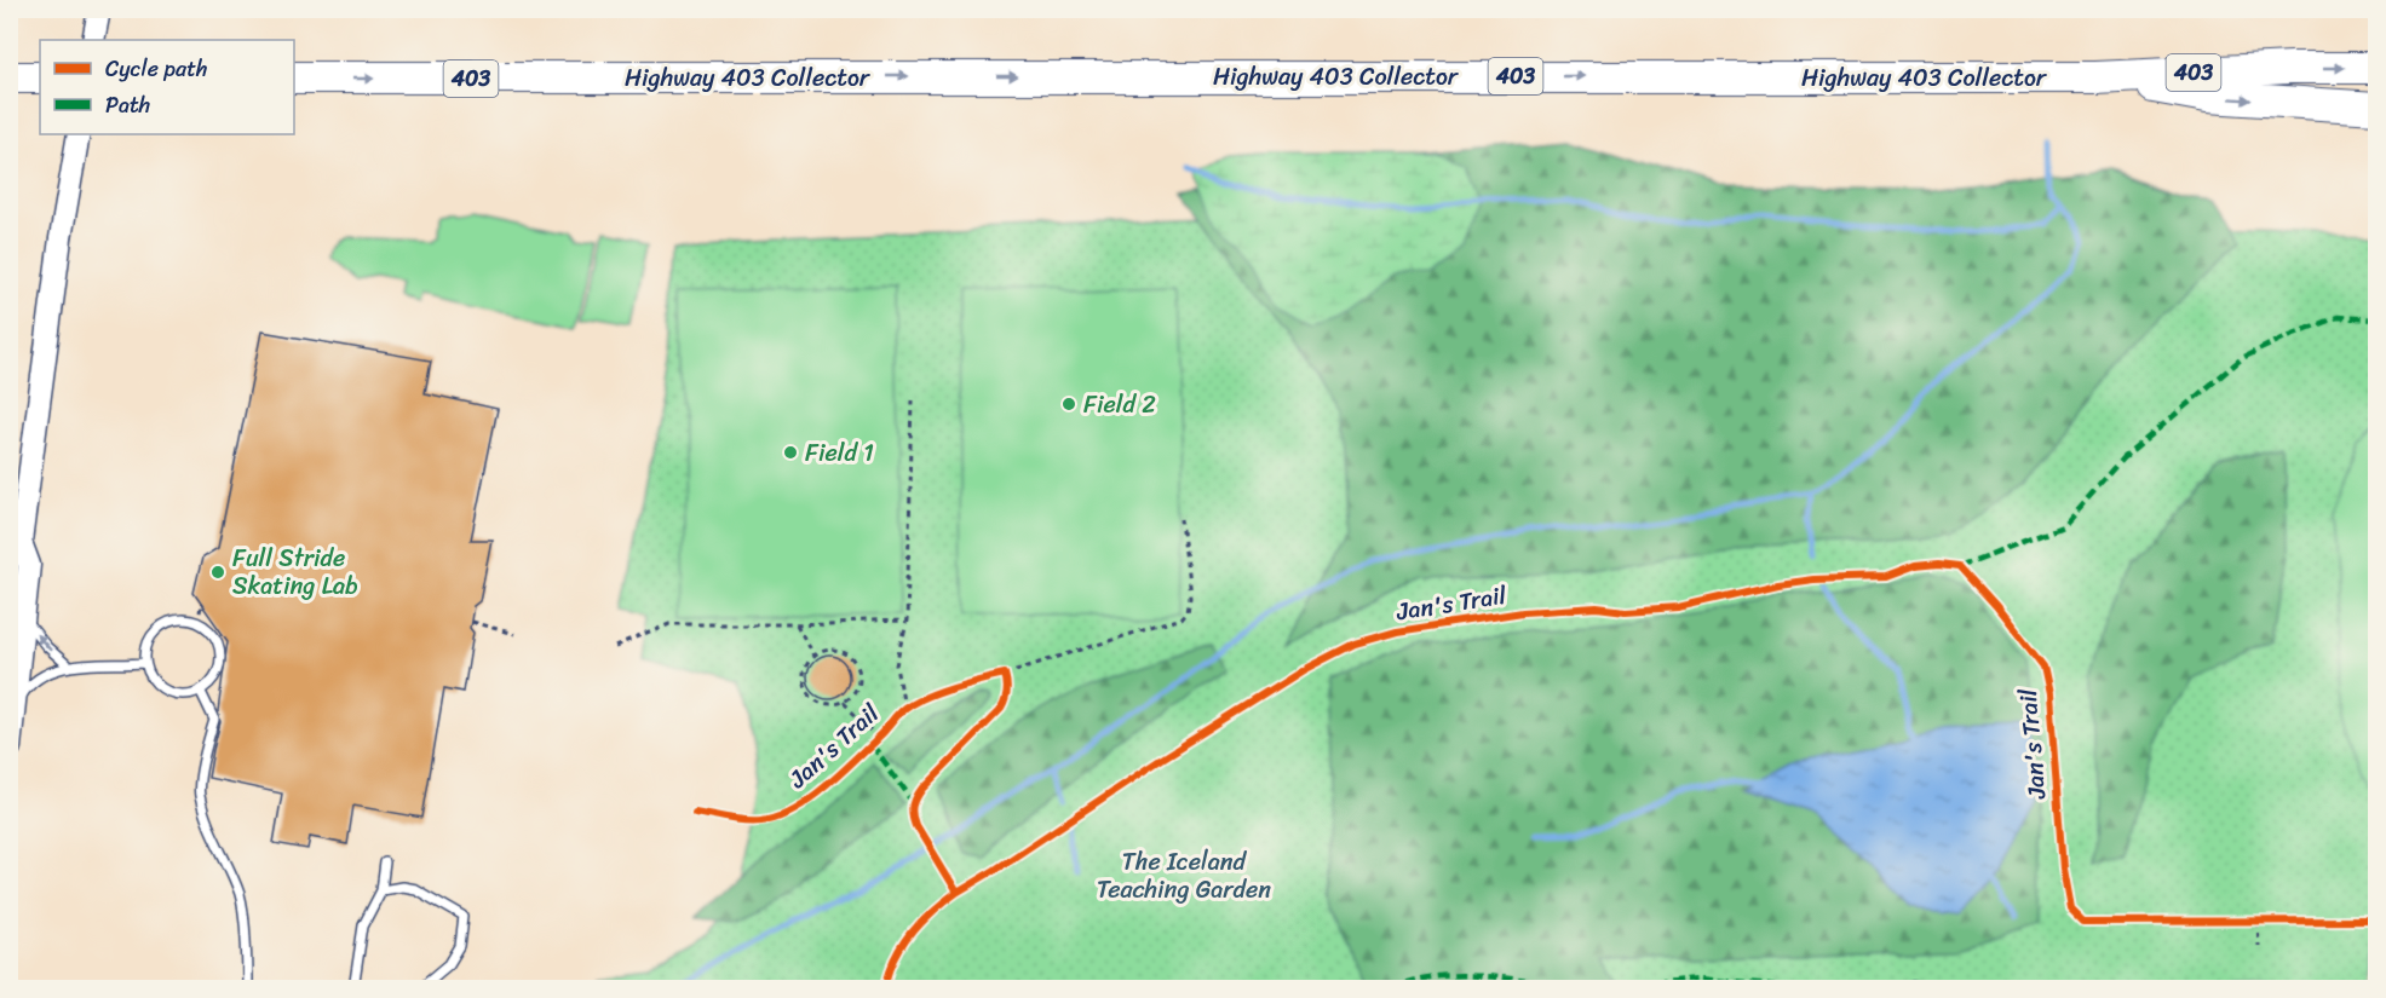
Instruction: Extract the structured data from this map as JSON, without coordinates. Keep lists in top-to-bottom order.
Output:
{
  "streets": {
    "highway": ["403", "Highway 403 Collector"],
    "cycle path": ["Jan's Trail"]
  },
  "one_way": ["Highway 403 Collector"],
  "parks": ["The Iceland Teaching Garden"],
  "places": ["Field 2", "Field 1", "Full Stride Skating Lab"],
  "legend": ["Cycle path", "Path"]
}
